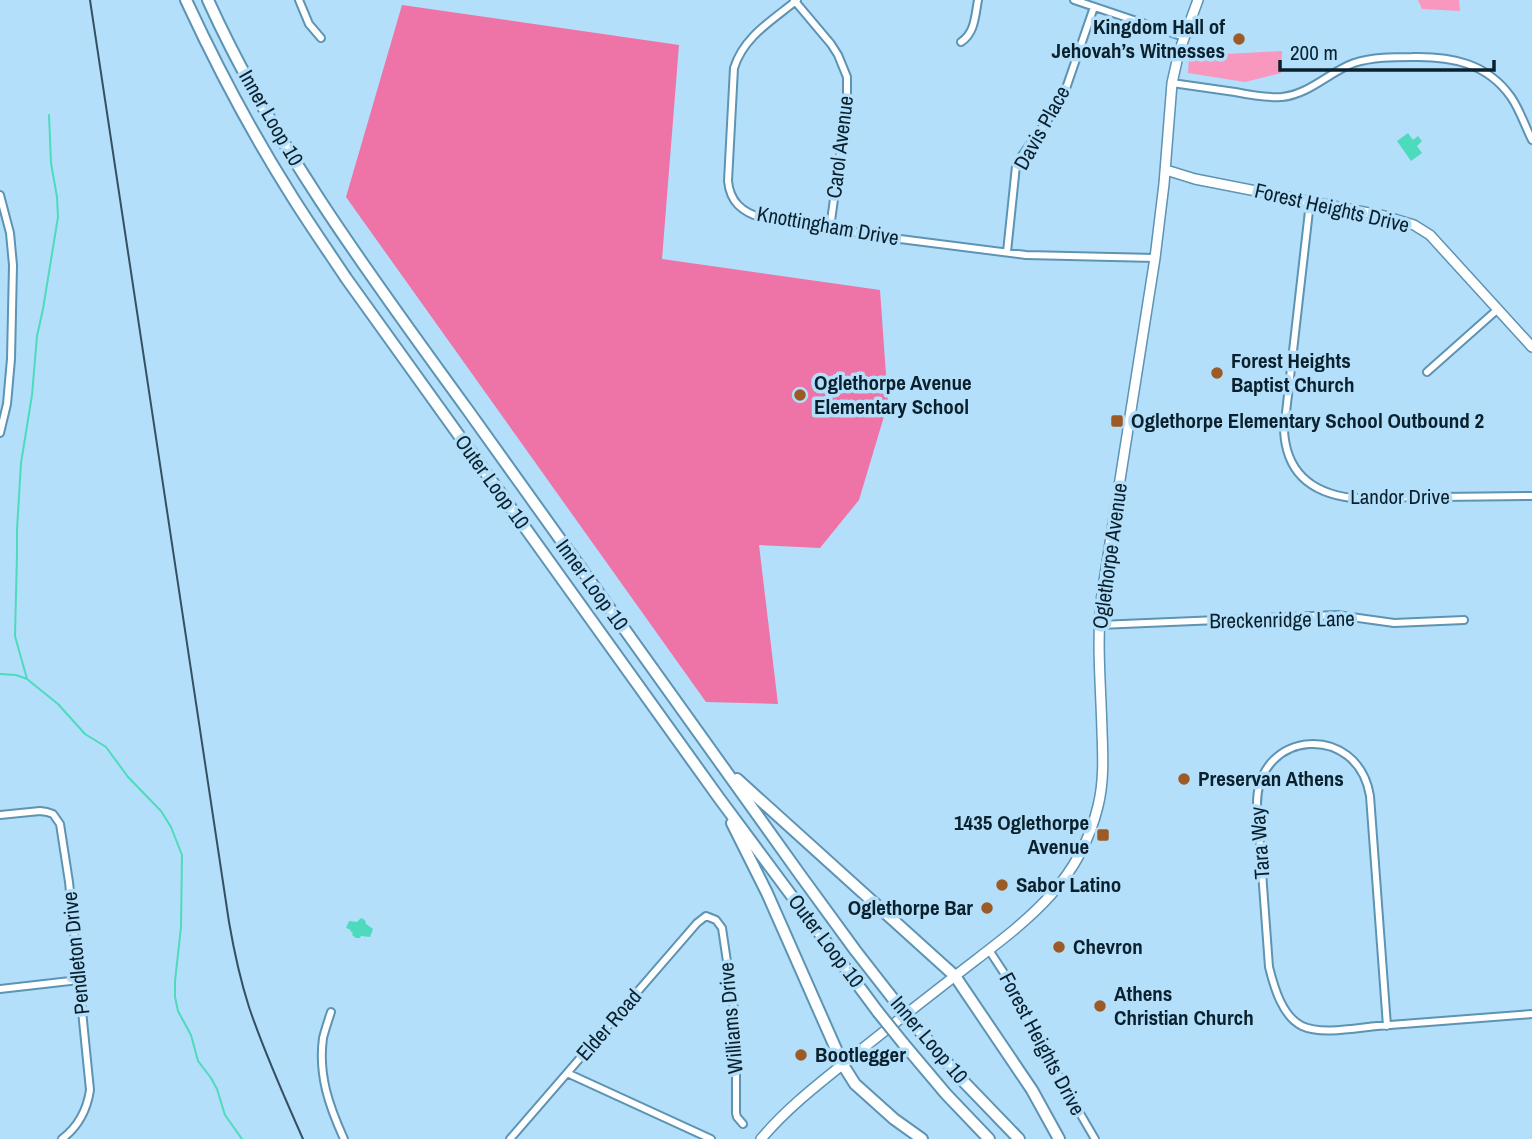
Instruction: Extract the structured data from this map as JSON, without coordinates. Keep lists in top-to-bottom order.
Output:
{
  "streets": {
    "highway": ["Inner Loop 10", "Outer Loop 10"],
    "main road": ["Forest Heights Drive", "Oglethorpe Avenue"],
    "street": [
      "Davis Place",
      "Carol Avenue",
      "Knottingham Drive",
      "Landor Drive",
      "Breckenridge Lane",
      "Tara Way",
      "Pendleton Drive",
      "Williams Drive",
      "Elder Road"
    ]
  },
  "crossings": [
    ["Davis Place", "Knottingham Drive"],
    ["Carol Avenue", "Knottingham Drive"],
    ["Forest Heights Drive", "Landor Drive"],
    ["Forest Heights Drive", "Oglethorpe Avenue"],
    ["Knottingham Drive", "Oglethorpe Avenue"],
    ["Oglethorpe Avenue", "Breckenridge Lane"],
    ["Williams Drive", "Elder Road"]
  ],
  "places": {
    "other": [
      "Kingdom Hall of Jehovah’s Witnesses",
      "Forest Heights Baptist Church",
      "Oglethorpe Avenue Elementary School",
      "Preservan Athens",
      "Sabor Latino",
      "Oglethorpe Bar",
      "Chevron",
      "Athens Christian Church",
      "Bootlegger"
    ],
    "transit": ["Oglethorpe Elementary School Outbound 2", "1435 Oglethorpe Avenue"]
  },
  "scale_bar": "200 m"
}
